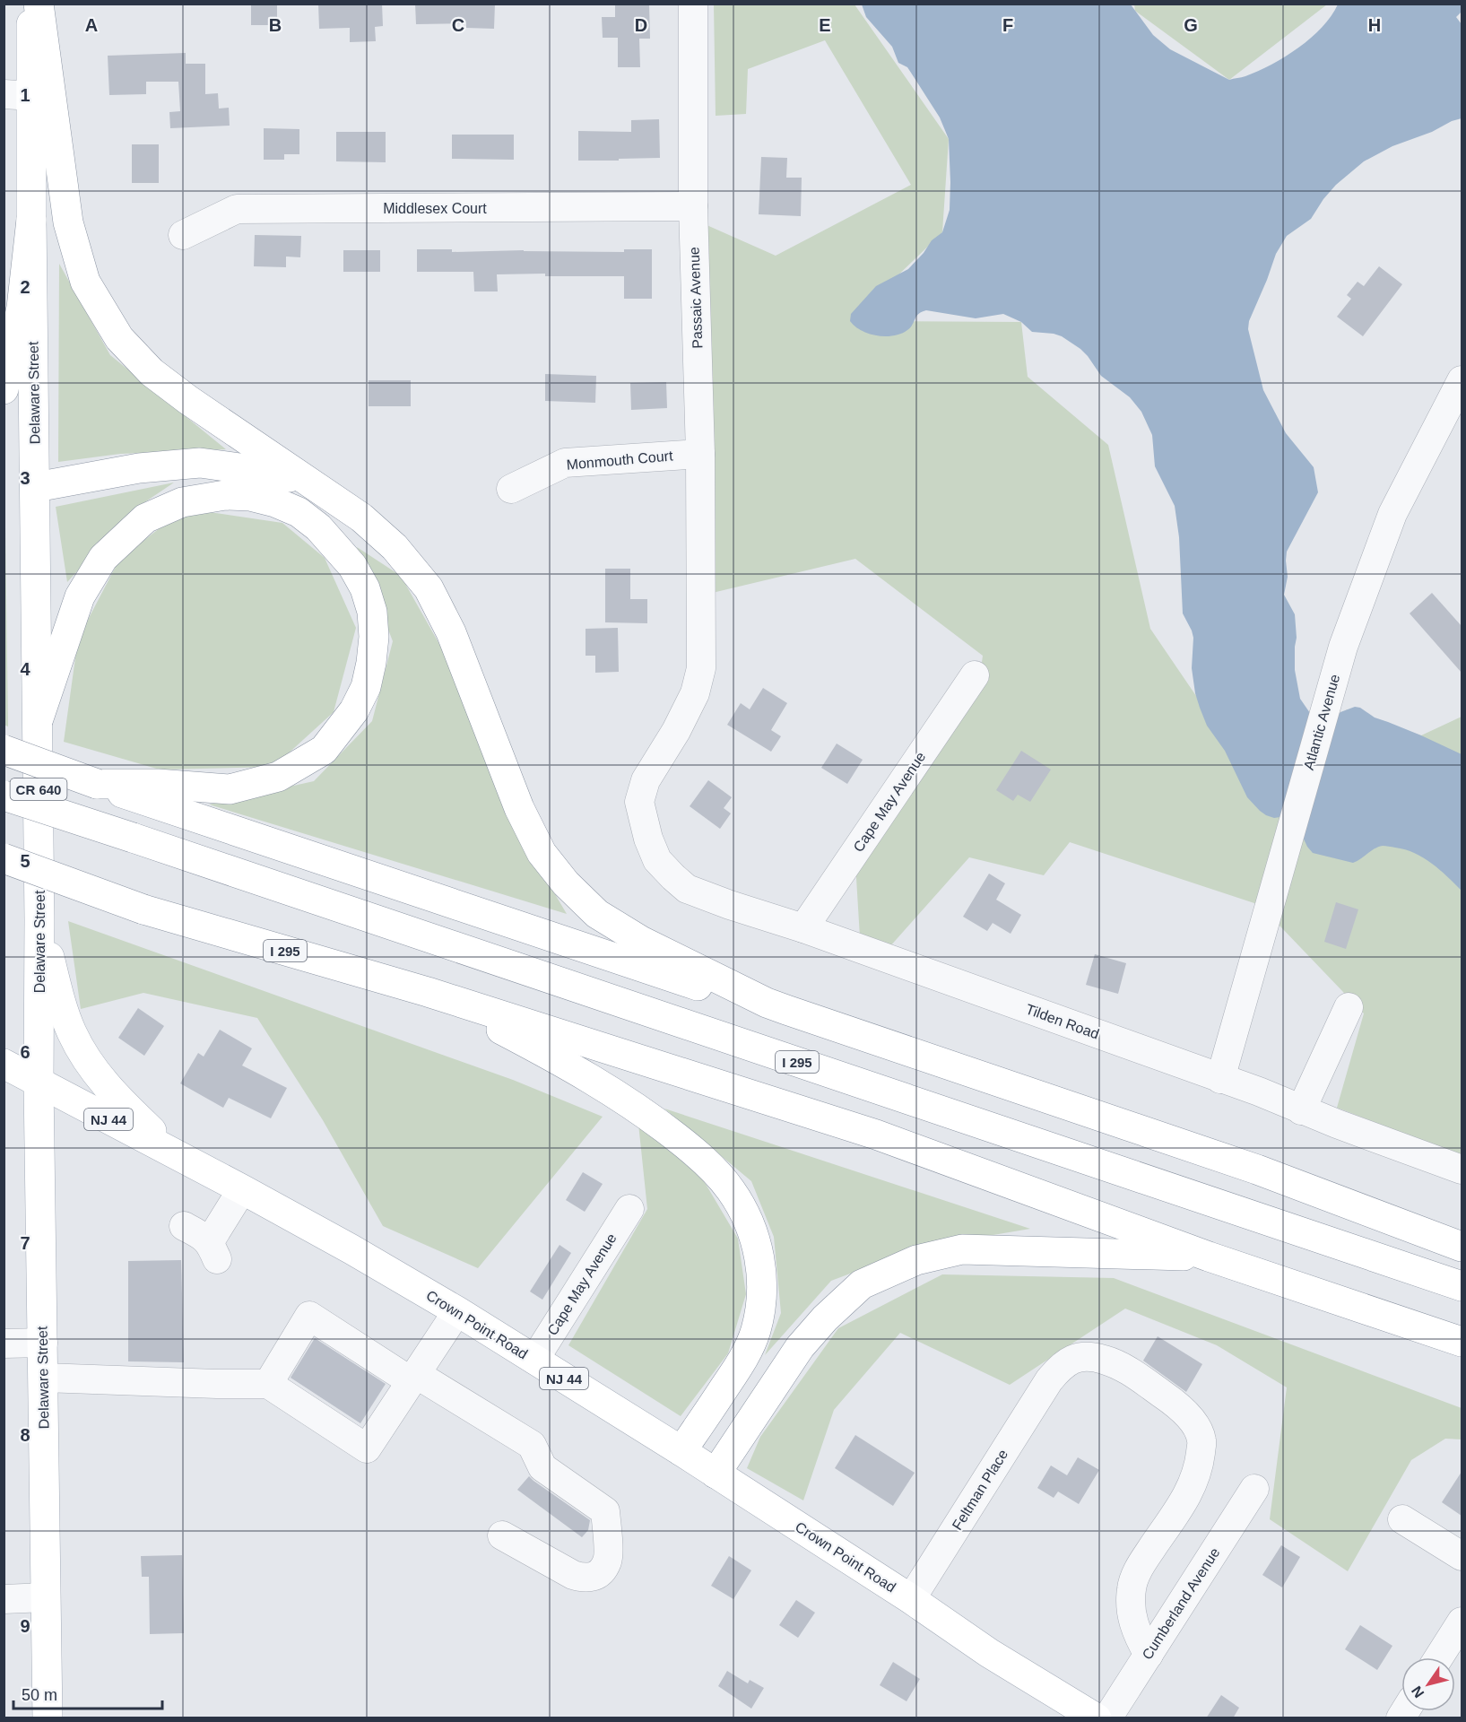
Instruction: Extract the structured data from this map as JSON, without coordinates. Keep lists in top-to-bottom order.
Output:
{
  "streets": {
    "main road": [
      "Delaware Street",
      "CR 640",
      "I 295",
      "NJ 44",
      "Crown Point Road"
    ],
    "street": [
      "Middlesex Court",
      "Passaic Avenue",
      "Monmouth Court",
      "Atlantic Avenue",
      "Cape May Avenue",
      "Tilden Road",
      "Feltman Place",
      "Cumberland Avenue"
    ]
  },
  "crossings": [
    ["Middlesex Court", "Passaic Avenue"],
    ["Passaic Avenue", "Monmouth Court"],
    ["Passaic Avenue", "Tilden Road"],
    ["Delaware Street", "Crown Point Road"],
    ["Atlantic Avenue", "Tilden Road"],
    ["Cape May Avenue", "Tilden Road"],
    ["Cape May Avenue", "Crown Point Road"],
    ["Crown Point Road", "Feltman Place"],
    ["Feltman Place", "Cumberland Avenue"]
  ],
  "scale_bar": "50 m",
  "north": "bottom left",
  "grid": {
    "columns": [
      "A",
      "B",
      "C",
      "D",
      "E",
      "F",
      "G",
      "H"
    ],
    "rows": [
      "1",
      "2",
      "3",
      "4",
      "5",
      "6",
      "7",
      "8",
      "9"
    ]
  }
}
